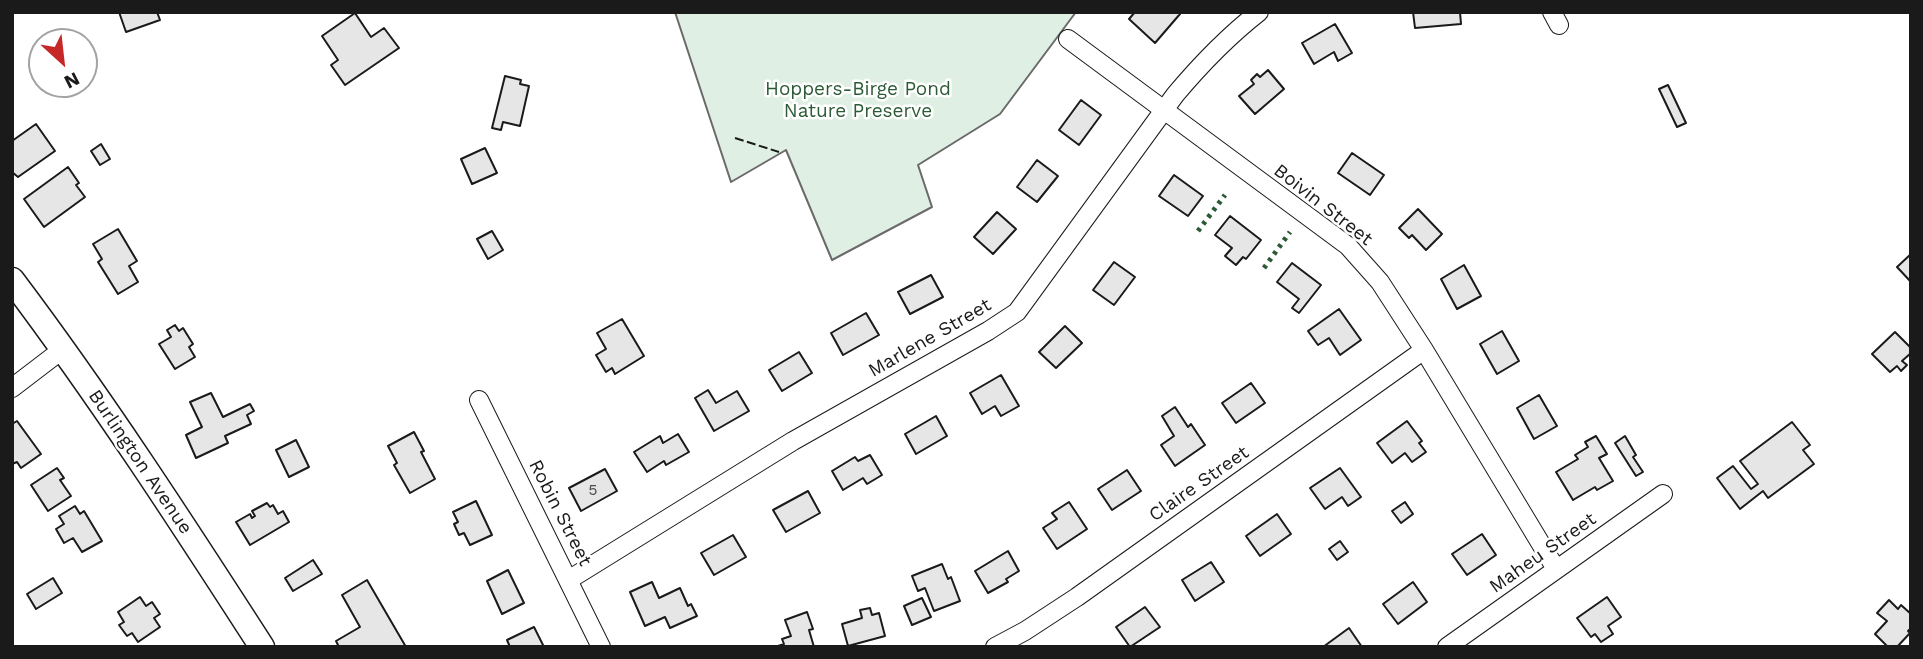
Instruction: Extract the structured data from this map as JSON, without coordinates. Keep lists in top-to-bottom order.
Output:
{
  "streets": {
    "main road": ["Burlington Avenue"],
    "street": [
      "Boivin Street",
      "Marlene Street",
      "Claire Street",
      "Robin Street",
      "Maheu Street"
    ]
  },
  "crossings": [
    ["Boivin Street", "Marlene Street"],
    ["Boivin Street", "Claire Street"],
    ["Boivin Street", "Maheu Street"],
    ["Marlene Street", "Robin Street"]
  ],
  "parks": ["Hoppers-Birge Pond Nature Preserve"],
  "house_numbers": ["5"],
  "north": "bottom right"
}
